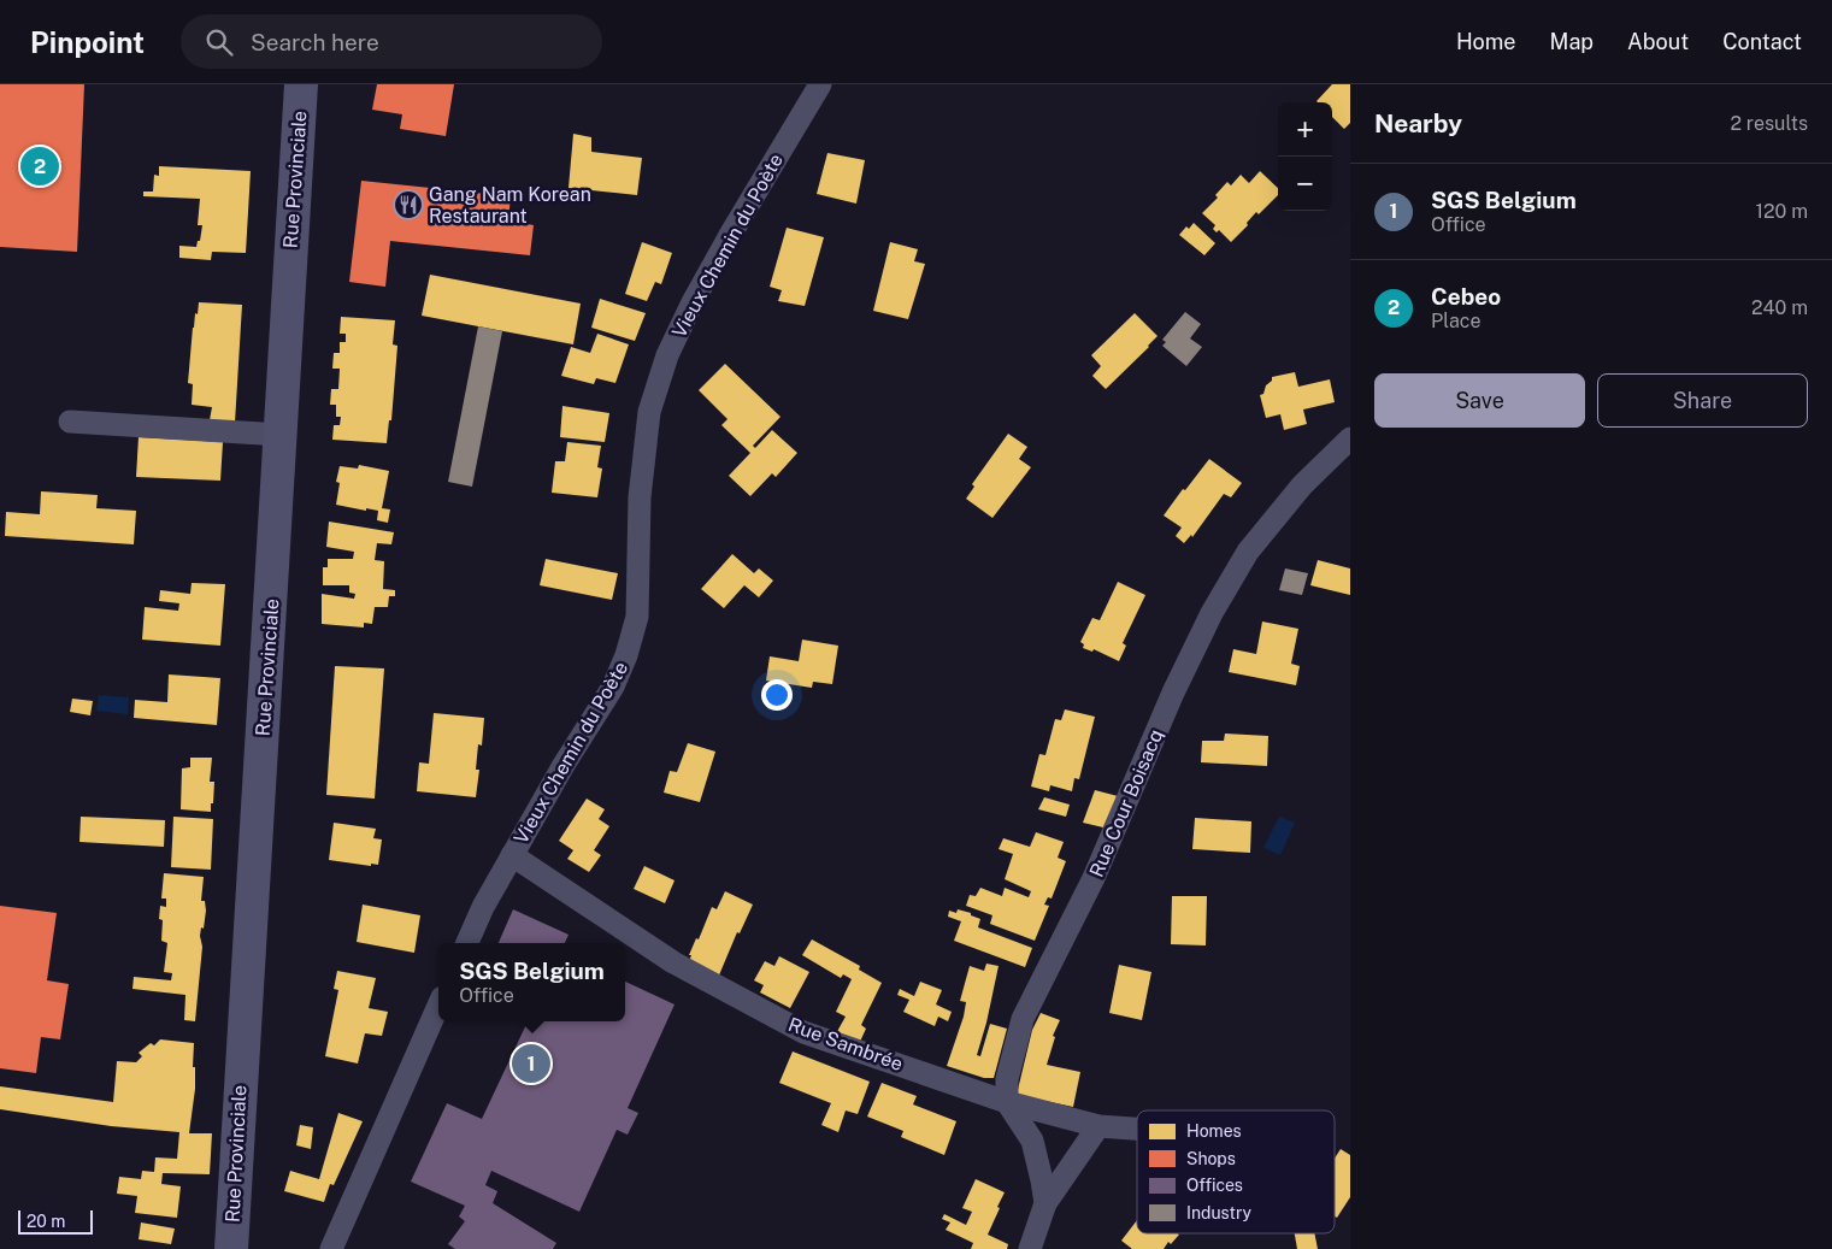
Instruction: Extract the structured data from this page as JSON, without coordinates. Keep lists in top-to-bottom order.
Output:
{
  "streets": {
    "main road": ["Rue Provinciale"],
    "street": ["Vieux Chemin du Poète", "Rue Cour Boisacq", "Rue Sambrée"]
  },
  "crossings": [
    ["Vieux Chemin du Poète", "Rue Sambrée"],
    ["Rue Cour Boisacq", "Rue Sambrée"]
  ],
  "places": {
    "restaurant": ["Gang Nam Korean Restaurant"]
  },
  "legend": [
    "Homes",
    "Shops",
    "Offices",
    "Industry"
  ],
  "scale_bar": "20 m",
  "page": {
    "header": "Pinpoint",
    "search": "Search here",
    "nav": [
      "Home",
      "Map",
      "About",
      "Contact"
    ],
    "heading": ["Nearby", "2 results"],
    "map_buttons": ["+", "−"],
    "pins": ["2", "1"],
    "list": [
      {
        "mark": "1",
        "name": "SGS Belgium",
        "note": "Office",
        "value": "120 m"
      },
      {
        "mark": "2",
        "name": "Cebeo",
        "note": "Place",
        "value": "240 m"
      }
    ],
    "buttons": ["Save", "Share"],
    "popup": ["SGS Belgium", "Office"],
    "scale": "20 m"
  }
}
